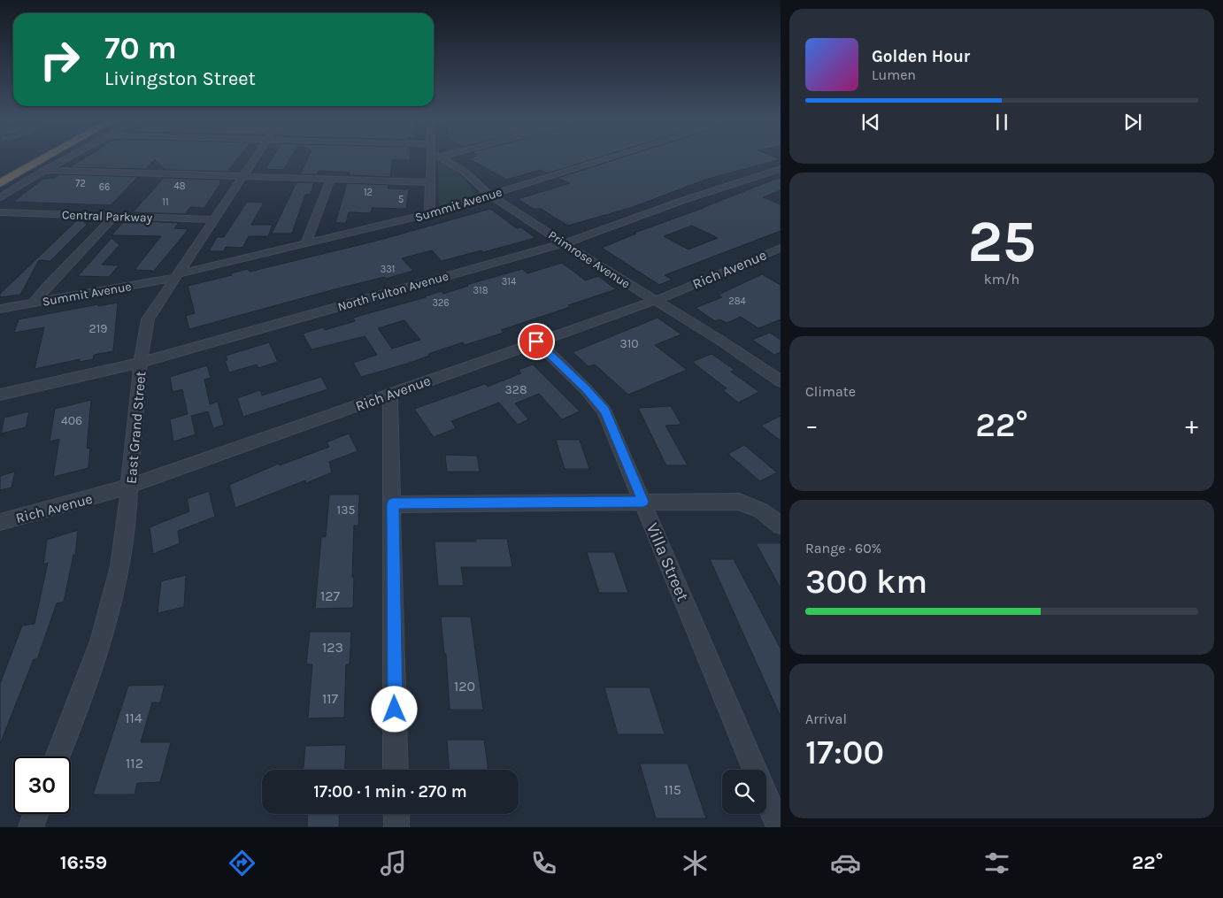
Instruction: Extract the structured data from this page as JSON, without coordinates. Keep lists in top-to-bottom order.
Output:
{
  "streets": {
    "street": [
      "Summit Avenue",
      "Central Parkway",
      "Primrose Avenue",
      "Rich Avenue",
      "North Fulton Avenue",
      "East Grand Street",
      "Villa Street"
    ]
  },
  "crossings": [
    ["Summit Avenue", "Primrose Avenue"],
    ["Summit Avenue", "East Grand Street"],
    ["Central Parkway", "East Grand Street"],
    ["Primrose Avenue", "Rich Avenue"],
    ["Primrose Avenue", "North Fulton Avenue"],
    ["Rich Avenue", "East Grand Street"],
    ["Rich Avenue", "Villa Street"],
    ["North Fulton Avenue", "East Grand Street"]
  ],
  "house_numbers": [
    "72",
    "48",
    "66",
    "12",
    "5",
    "11",
    "331",
    "314",
    "318",
    "284",
    "326",
    "219",
    "310",
    "328",
    "406",
    "135",
    "127",
    "123",
    "120",
    "117",
    "114",
    "112",
    "115"
  ],
  "page": {
    "turn": ["70 m", "Livingston Street"],
    "song": ["Golden Hour", "Lumen"],
    "tile": [
      ["25", "km/h"],
      "Climate",
      ["Range · 60%", "300 km"],
      ["Arrival", "17:00"]
    ],
    "heat": ["−", "22°", "+"],
    "limit": "30",
    "trip": "17:00 · 1 min · 270 m",
    "tabs": ["16:59", "22°"]
  }
}
